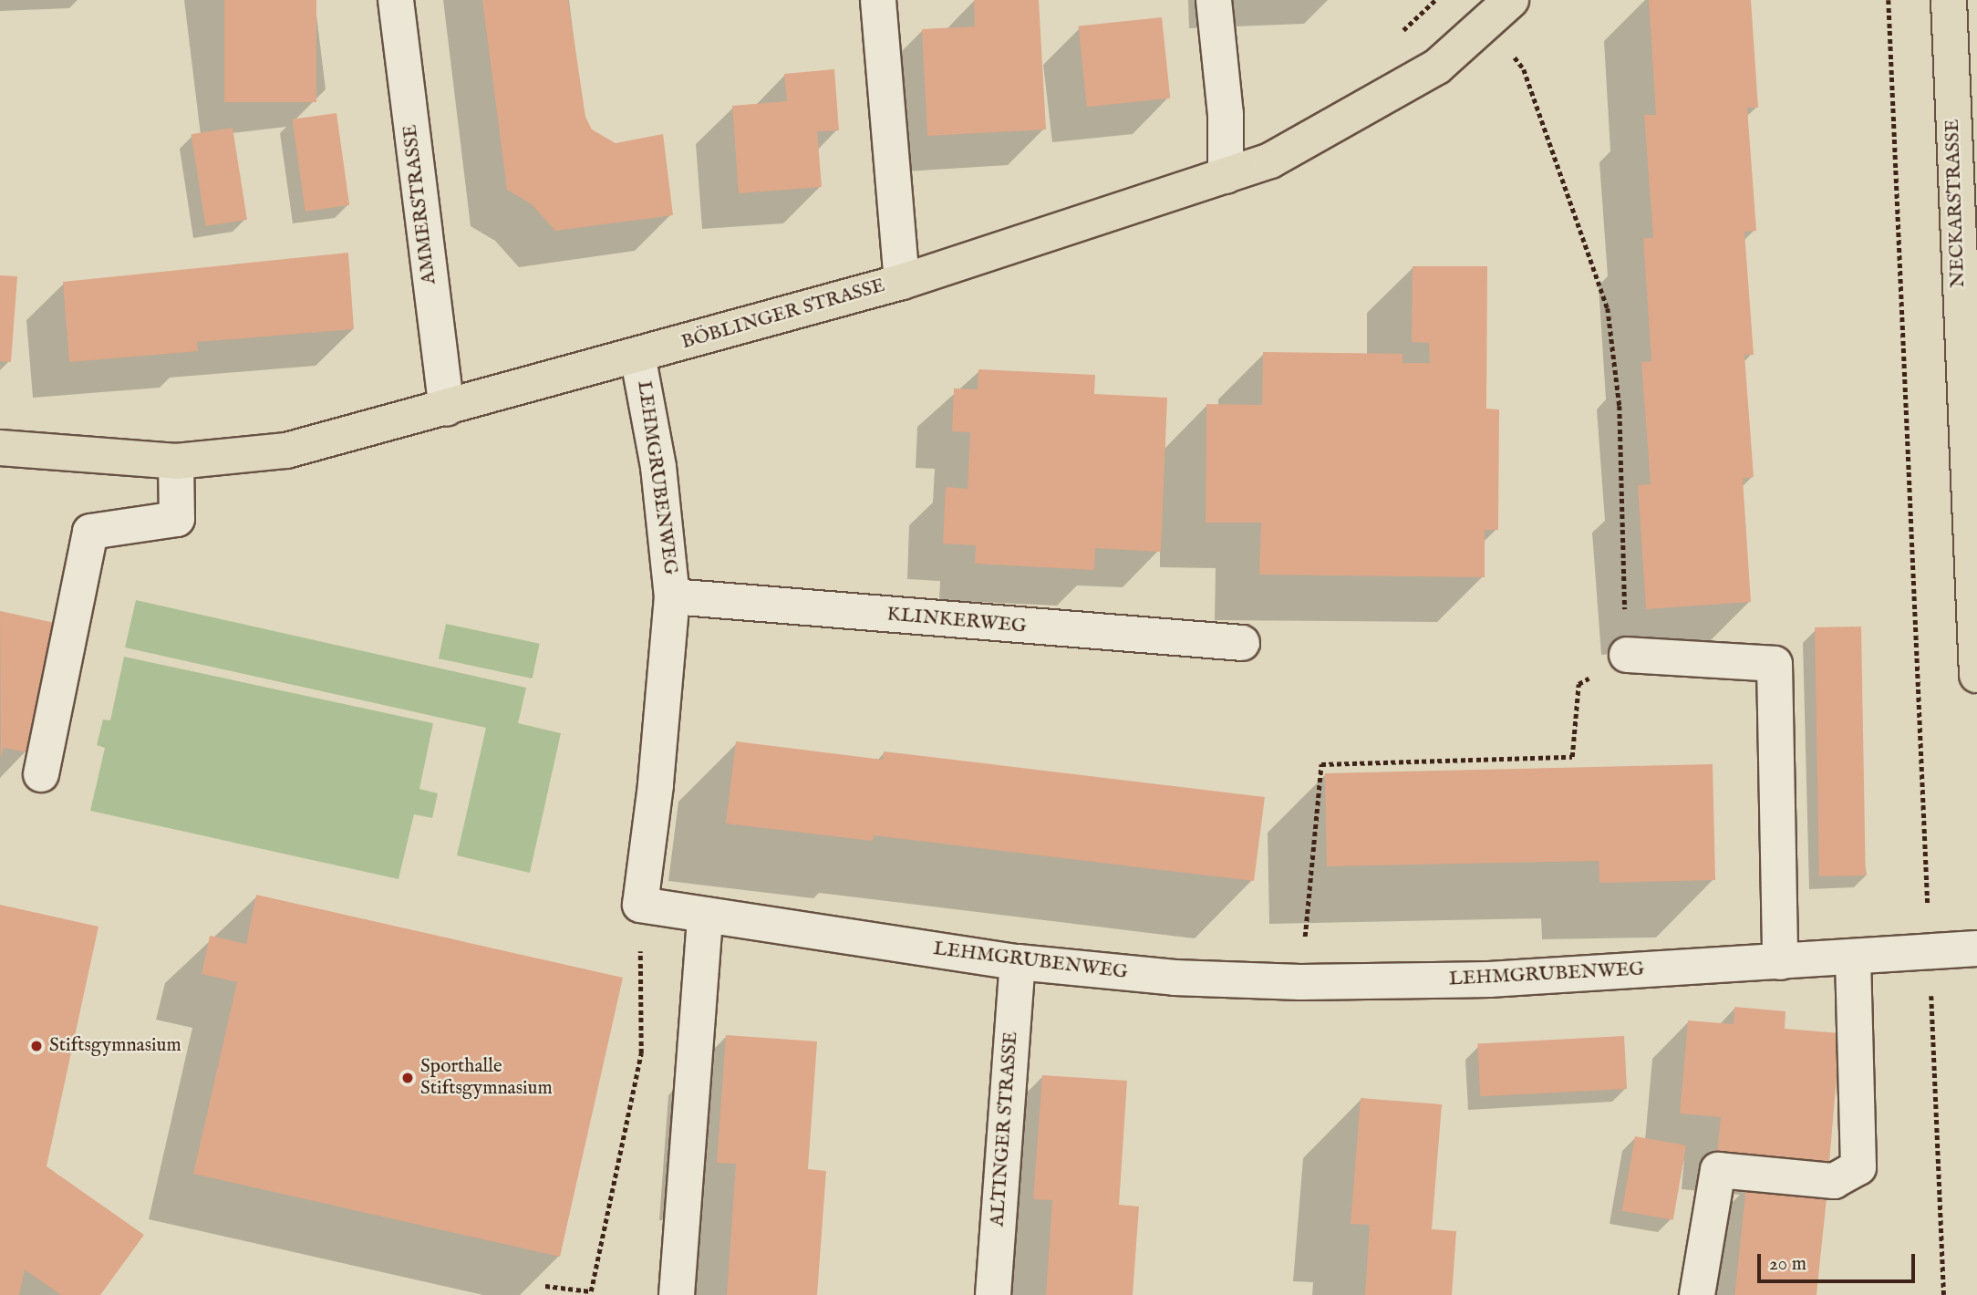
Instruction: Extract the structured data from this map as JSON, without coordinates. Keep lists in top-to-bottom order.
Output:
{
  "streets": {
    "main road": ["NECKARSTRASSE", "BÖBLINGER STRASSE"],
    "street": [
      "AMMERSTRASSE",
      "LEHMGRUBENWEG",
      "KLINKERWEG",
      "ALTINGER STRASSE"
    ]
  },
  "crossings": [
    ["AMMERSTRASSE", "BÖBLINGER STRASSE"],
    ["BÖBLINGER STRASSE", "LEHMGRUBENWEG"],
    ["LEHMGRUBENWEG", "KLINKERWEG"],
    ["LEHMGRUBENWEG", "ALTINGER STRASSE"]
  ],
  "places": ["Stiftsgymnasium", "Sporthalle Stiftsgymnasium"],
  "scale_bar": "20 m"
}
